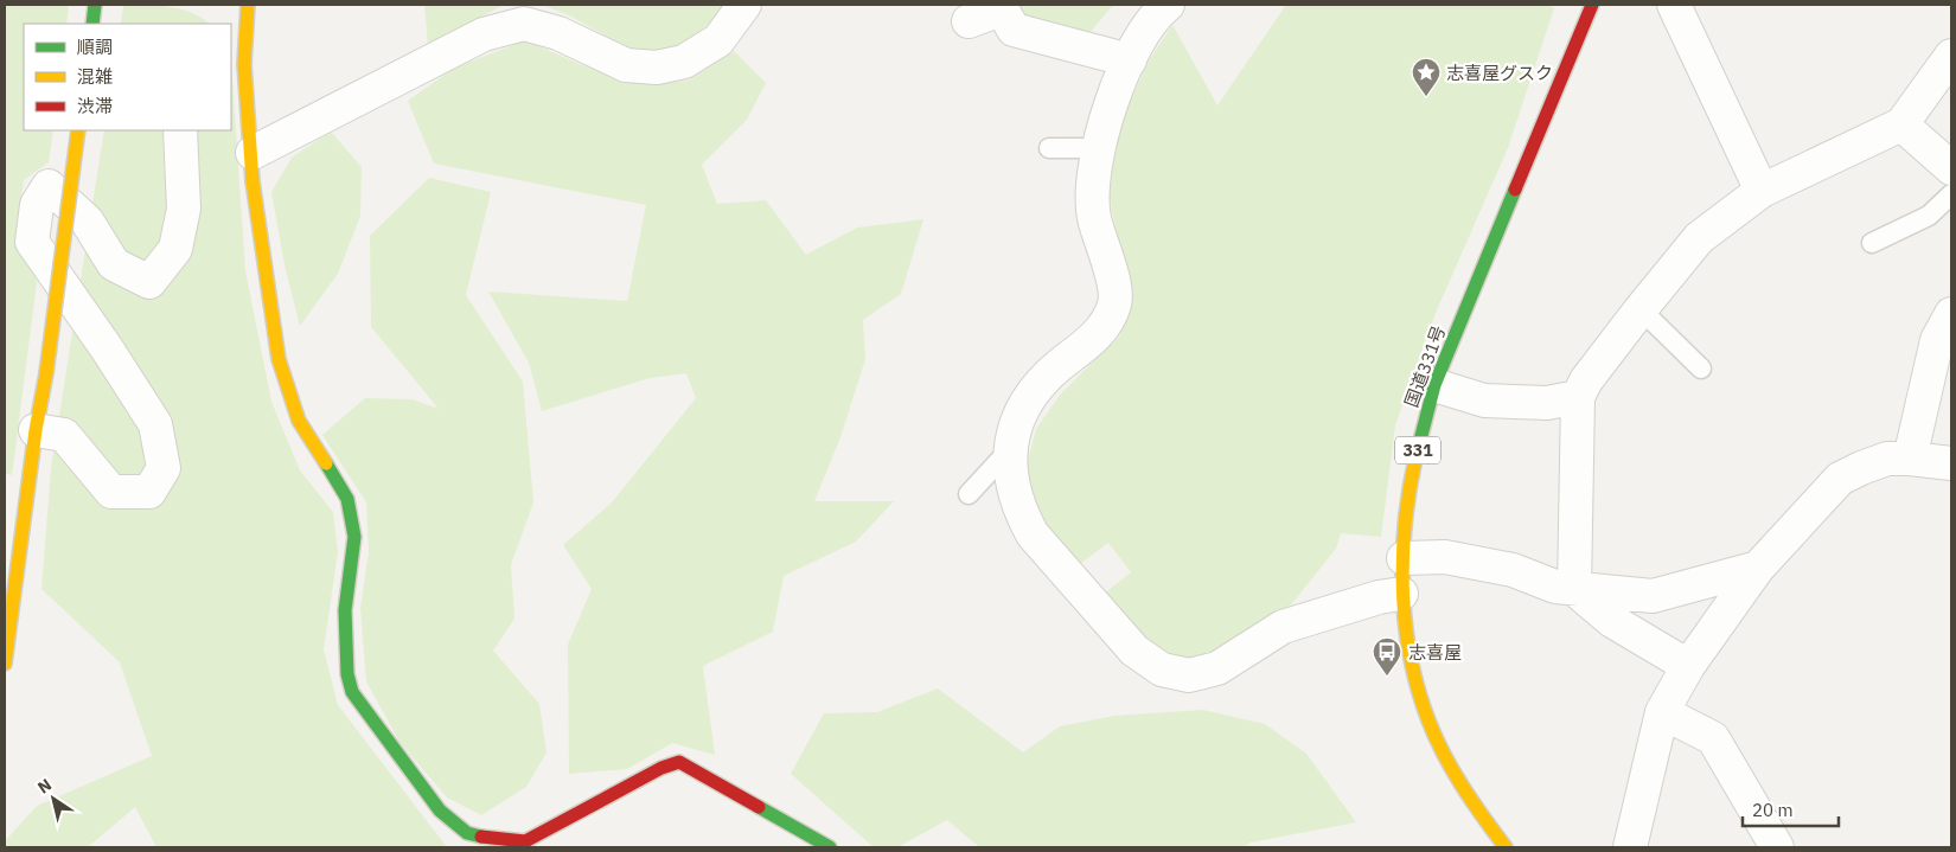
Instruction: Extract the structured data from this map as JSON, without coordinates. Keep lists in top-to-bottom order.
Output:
{
  "streets": {
    "main road": ["国道331号", "331"]
  },
  "places": {
    "place": ["志喜屋グスク"],
    "bus stop": ["志喜屋"]
  },
  "legend": ["順調", "混雑", "渋滞"],
  "scale_bar": "20 m",
  "north": "top left"
}
